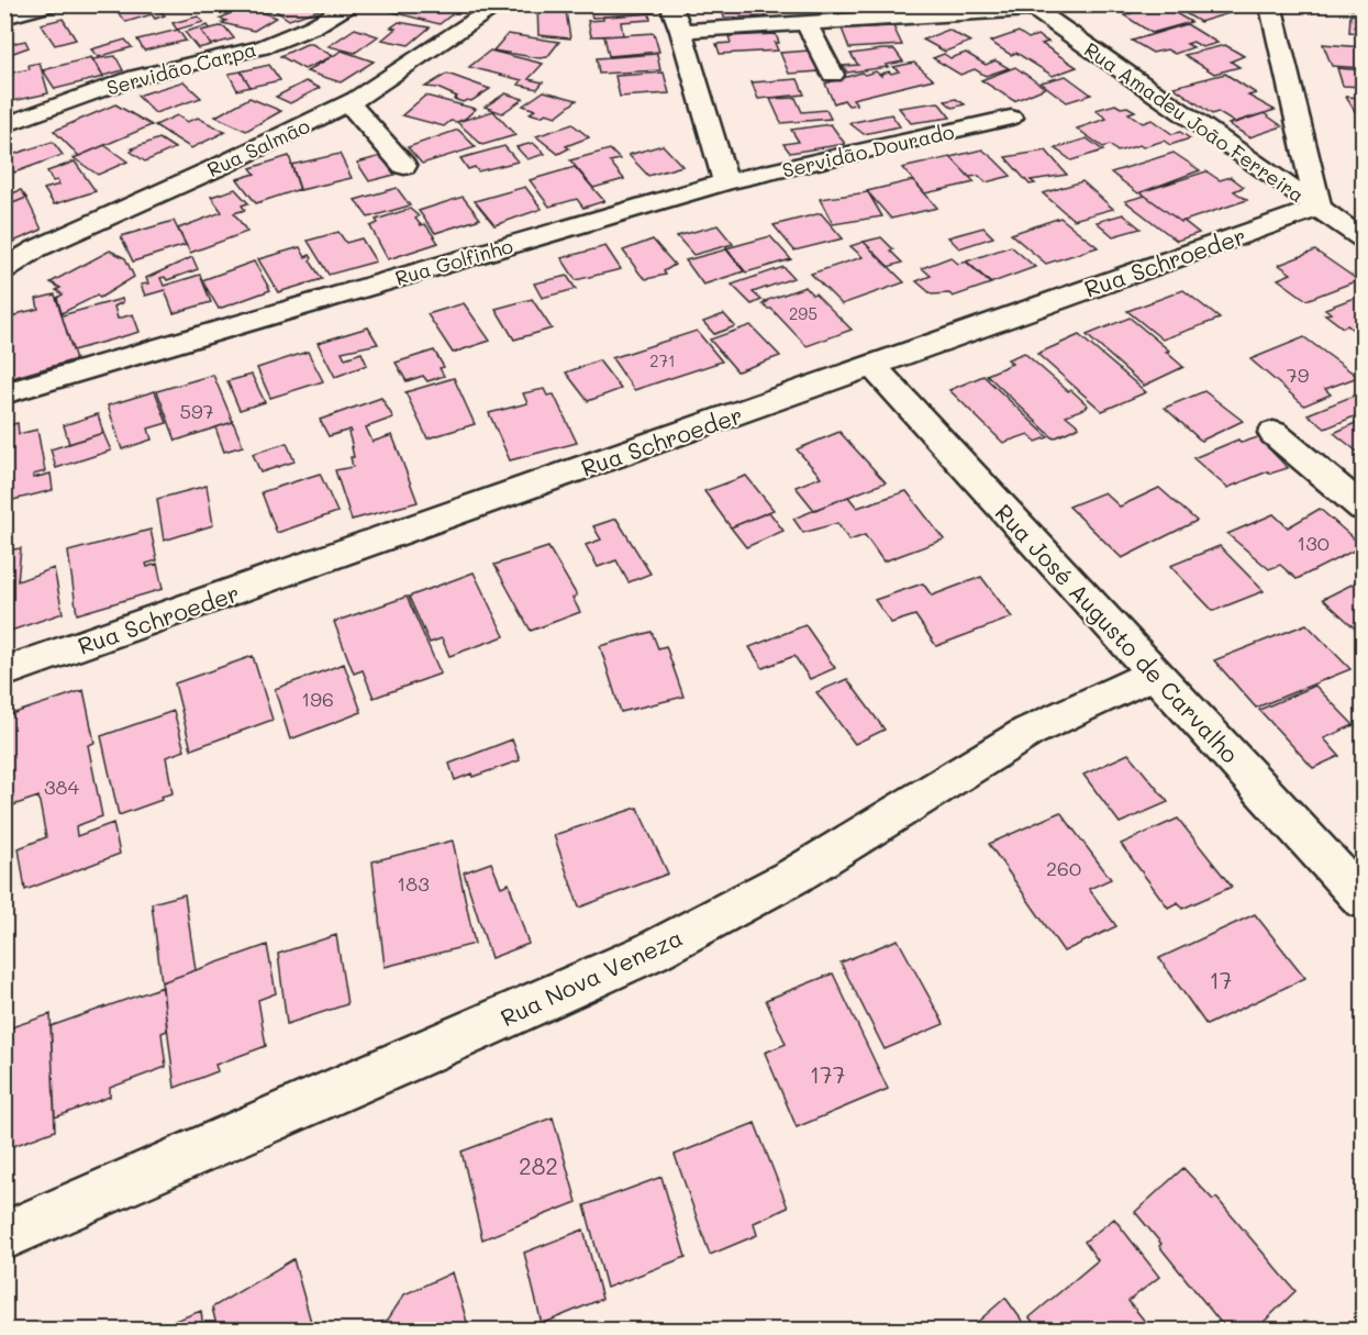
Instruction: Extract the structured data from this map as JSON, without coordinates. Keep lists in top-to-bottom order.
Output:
{
  "streets": {
    "street": [
      "Servidão Carpa",
      "Rua Amadeu João Ferreira",
      "Rua Salmão",
      "Servidão Dourado",
      "Rua Golfinho",
      "Rua Schroeder",
      "Rua José Augusto de Carvalho",
      "Rua Nova Veneza"
    ]
  },
  "crossings": [
    ["Rua Amadeu João Ferreira", "Rua Schroeder"],
    ["Servidão Dourado", "Rua Golfinho"],
    ["Rua Schroeder", "Rua José Augusto de Carvalho"],
    ["Rua José Augusto de Carvalho", "Rua Nova Veneza"]
  ],
  "house_numbers": [
    "295",
    "271",
    "79",
    "597",
    "130",
    "196",
    "384",
    "260",
    "183",
    "17",
    "177",
    "282"
  ]
}
